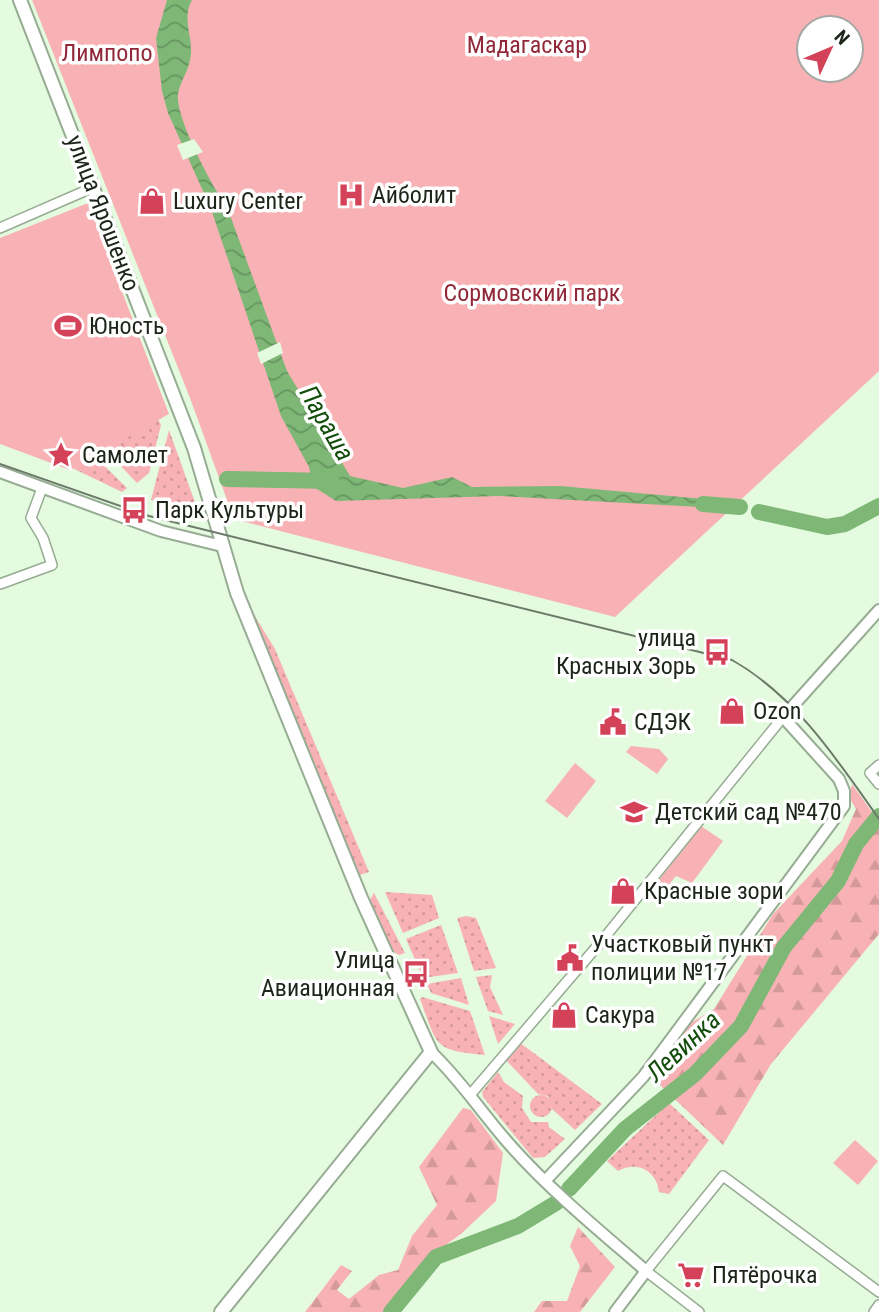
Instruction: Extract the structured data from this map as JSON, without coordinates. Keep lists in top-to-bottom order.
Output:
{
  "streets": {
    "main road": ["улица Ярошенко"]
  },
  "water": ["Параша", "Левинка"],
  "parks": ["Мадагаскар", "Лимпопо", "Сормовский парк"],
  "places": {
    "hospital": ["Айболит"],
    "shop": [
      "Luxury Center",
      "Ozon",
      "Красные зори",
      "Сакура"
    ],
    "sports": ["Юность"],
    "place": ["Самолет"],
    "bus stop": ["Парк Культуры", "улица Красных Зорь", "Улица Авиационная"],
    "public building": ["СДЭК", "Участковый пункт полиции №17"],
    "school or university": ["Детский сад №470"],
    "supermarket": ["Пятёрочка"]
  },
  "north": "top right"
}
